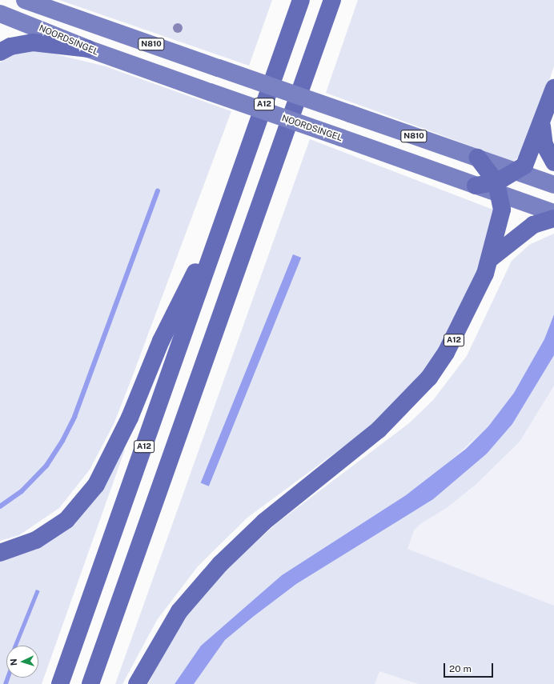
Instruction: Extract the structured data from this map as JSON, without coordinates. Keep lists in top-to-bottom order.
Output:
{
  "streets": {
    "highway": ["A12"],
    "main road": ["NOORDSINGEL", "N810"]
  },
  "crossings": [
    ["NOORDSINGEL", "A12"]
  ],
  "scale_bar": "20 m",
  "north": "left"
}
